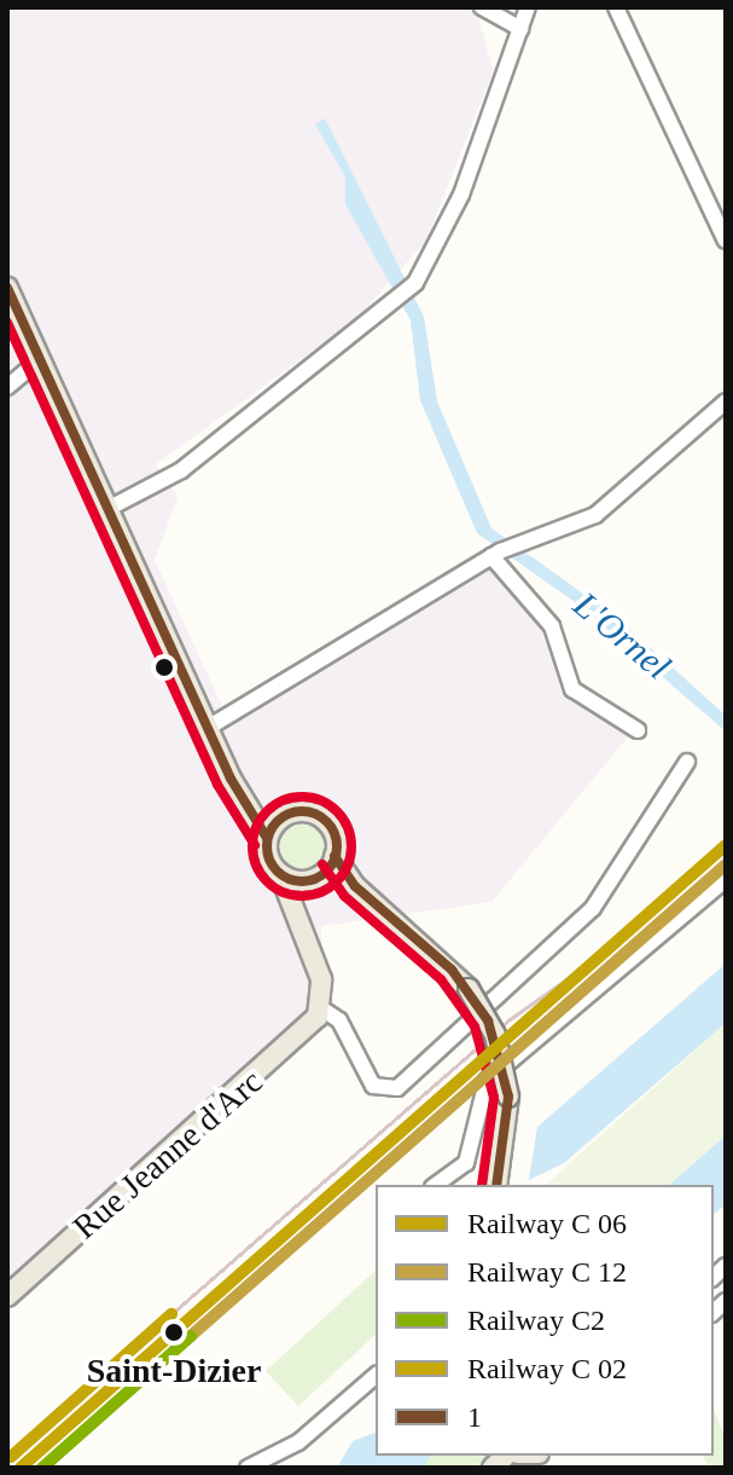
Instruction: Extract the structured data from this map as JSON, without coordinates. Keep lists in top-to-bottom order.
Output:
{
  "streets": {
    "main road": ["Rue Jeanne d'Arc"]
  },
  "water": ["L'Ornel"],
  "places": ["Saint-Dizier"],
  "lines": ["transit line 1", "rail line C2"],
  "legend": [
    "Railway C 06",
    "Railway C 12",
    "Railway C2",
    "Railway C 02",
    "1"
  ]
}
